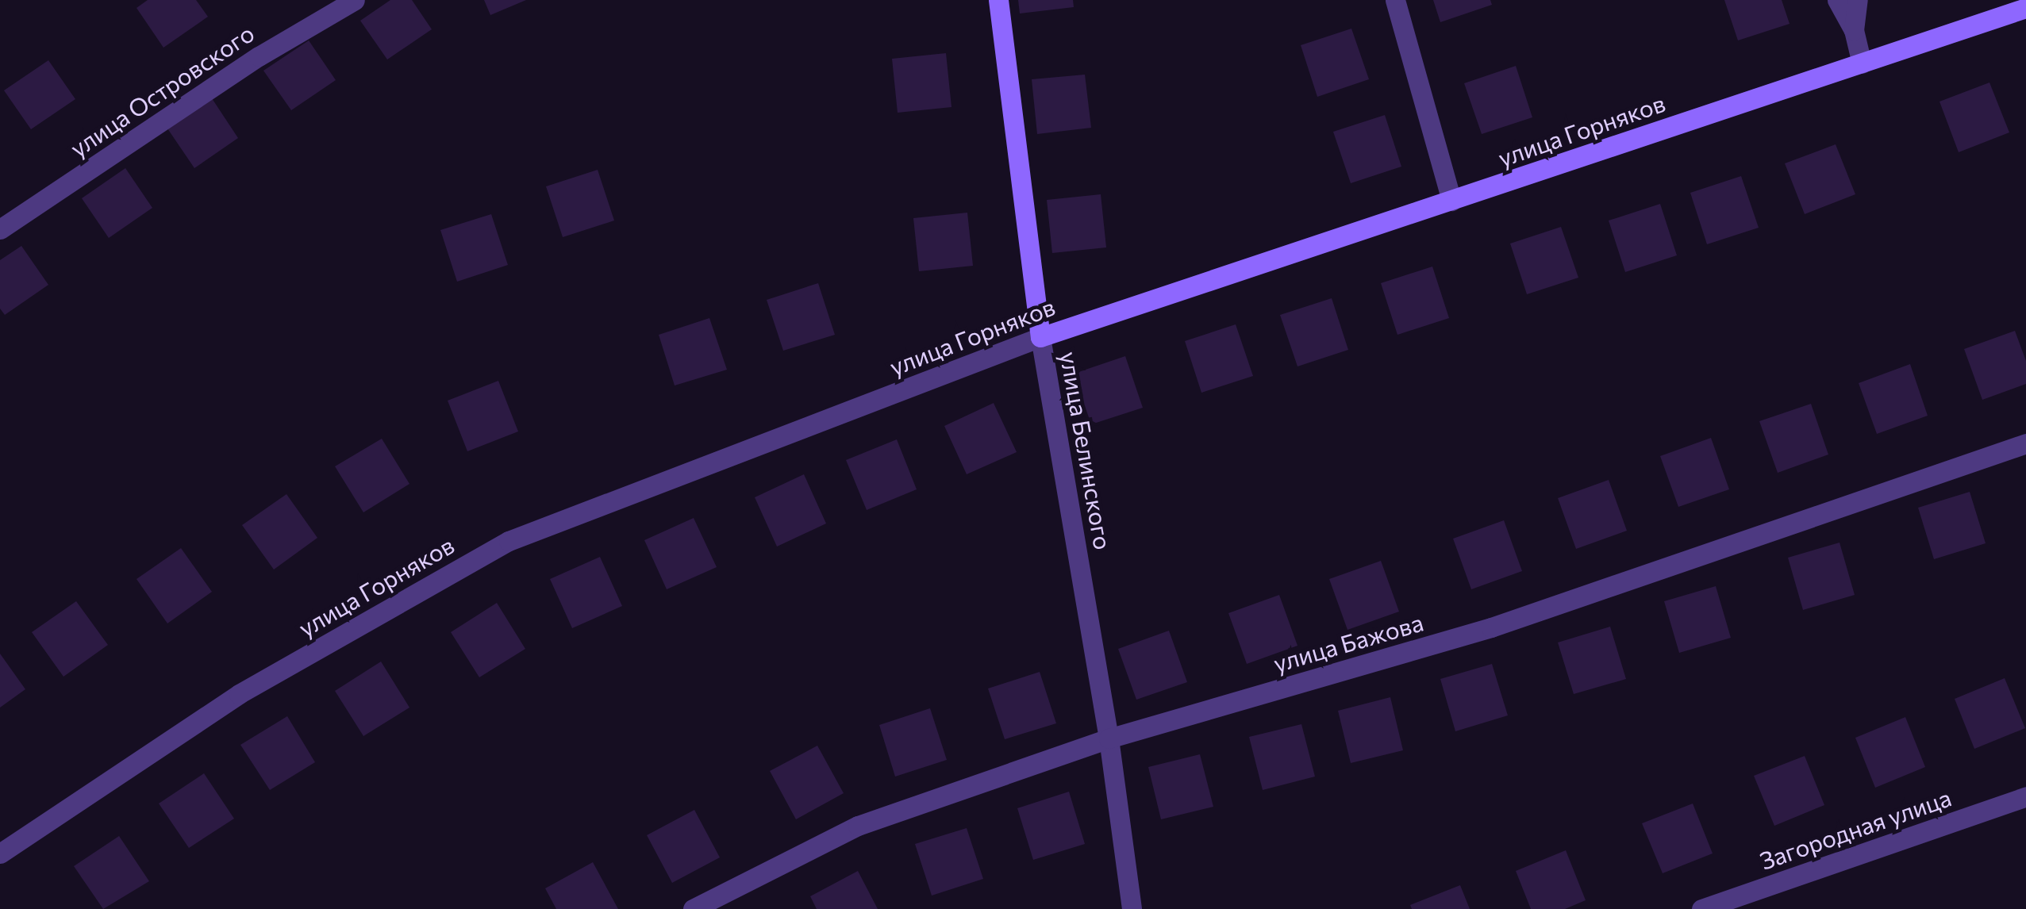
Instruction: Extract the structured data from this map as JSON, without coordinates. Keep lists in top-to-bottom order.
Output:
{
  "streets": {
    "street": [
      "улица Островского",
      "улица Горняков",
      "улица Белинского",
      "улица Бажова",
      "Загородная улица"
    ]
  },
  "crossings": [
    ["улица Горняков", "улица Белинского"],
    ["улица Белинского", "улица Бажова"]
  ]
}
